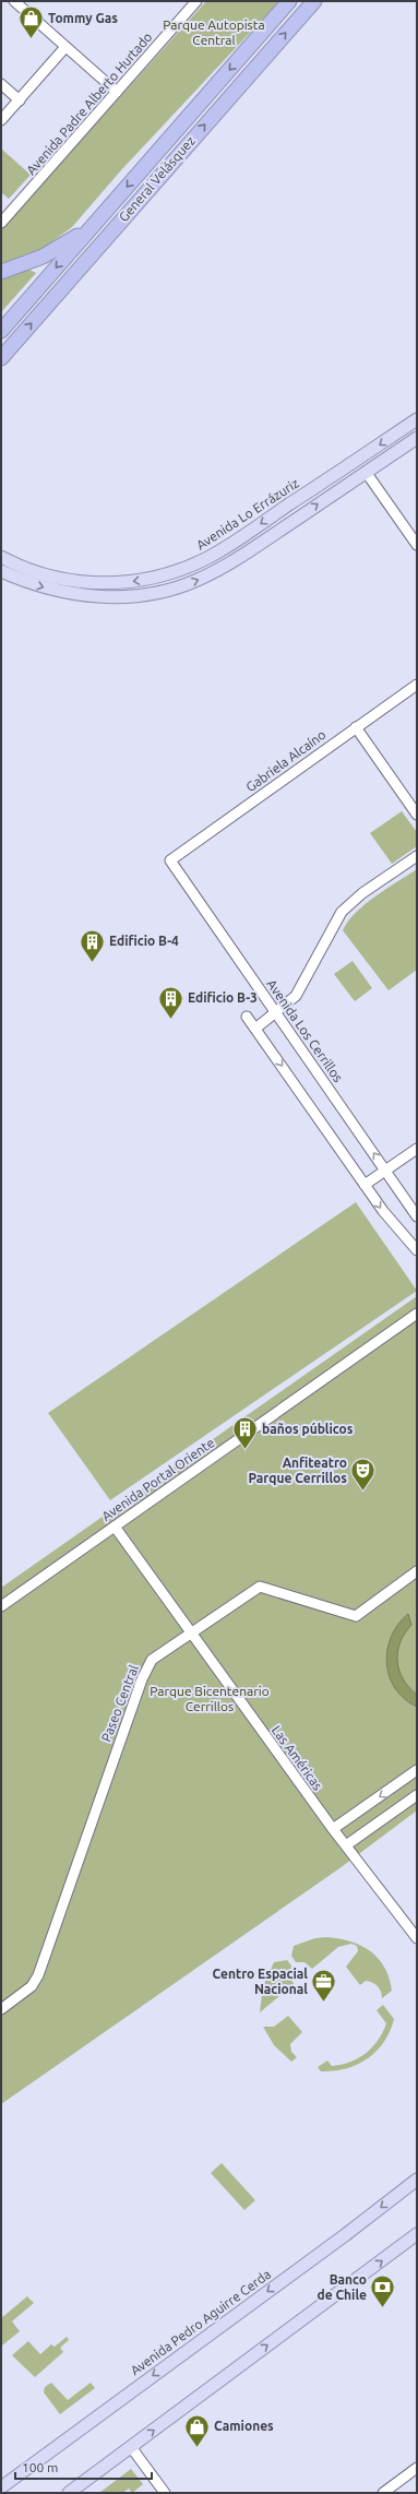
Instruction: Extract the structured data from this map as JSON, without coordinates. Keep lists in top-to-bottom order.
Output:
{
  "streets": {
    "highway": ["General Velásquez"],
    "main road": ["Avenida Lo Errázuriz", "Avenida Pedro Aguirre Cerda"],
    "street": [
      "Avenida Padre Alberto Hurtado",
      "Gabriela Alcaíno",
      "Avenida Los Cerrillos",
      "Avenida Portal Oriente",
      "Paseo Central",
      "Las Américas"
    ]
  },
  "crossings": [
    ["Gabriela Alcaíno", "Avenida Los Cerrillos"],
    ["Avenida Portal Oriente", "Las Américas"],
    ["Paseo Central", "Las Américas"]
  ],
  "parks": ["Parque Autopista Central", "Parque Bicentenario Cerrillos"],
  "places": {
    "shop": ["Tommy Gas", "Camiones"],
    "building": ["Edificio B-4", "Edificio B-3", "baños públicos"],
    "theatre": ["Anfiteatro Parque Cerrillos"],
    "office": ["Centro Espacial Nacional"],
    "bank": ["Banco de Chile"]
  },
  "scale_bar": "100 m"
}
